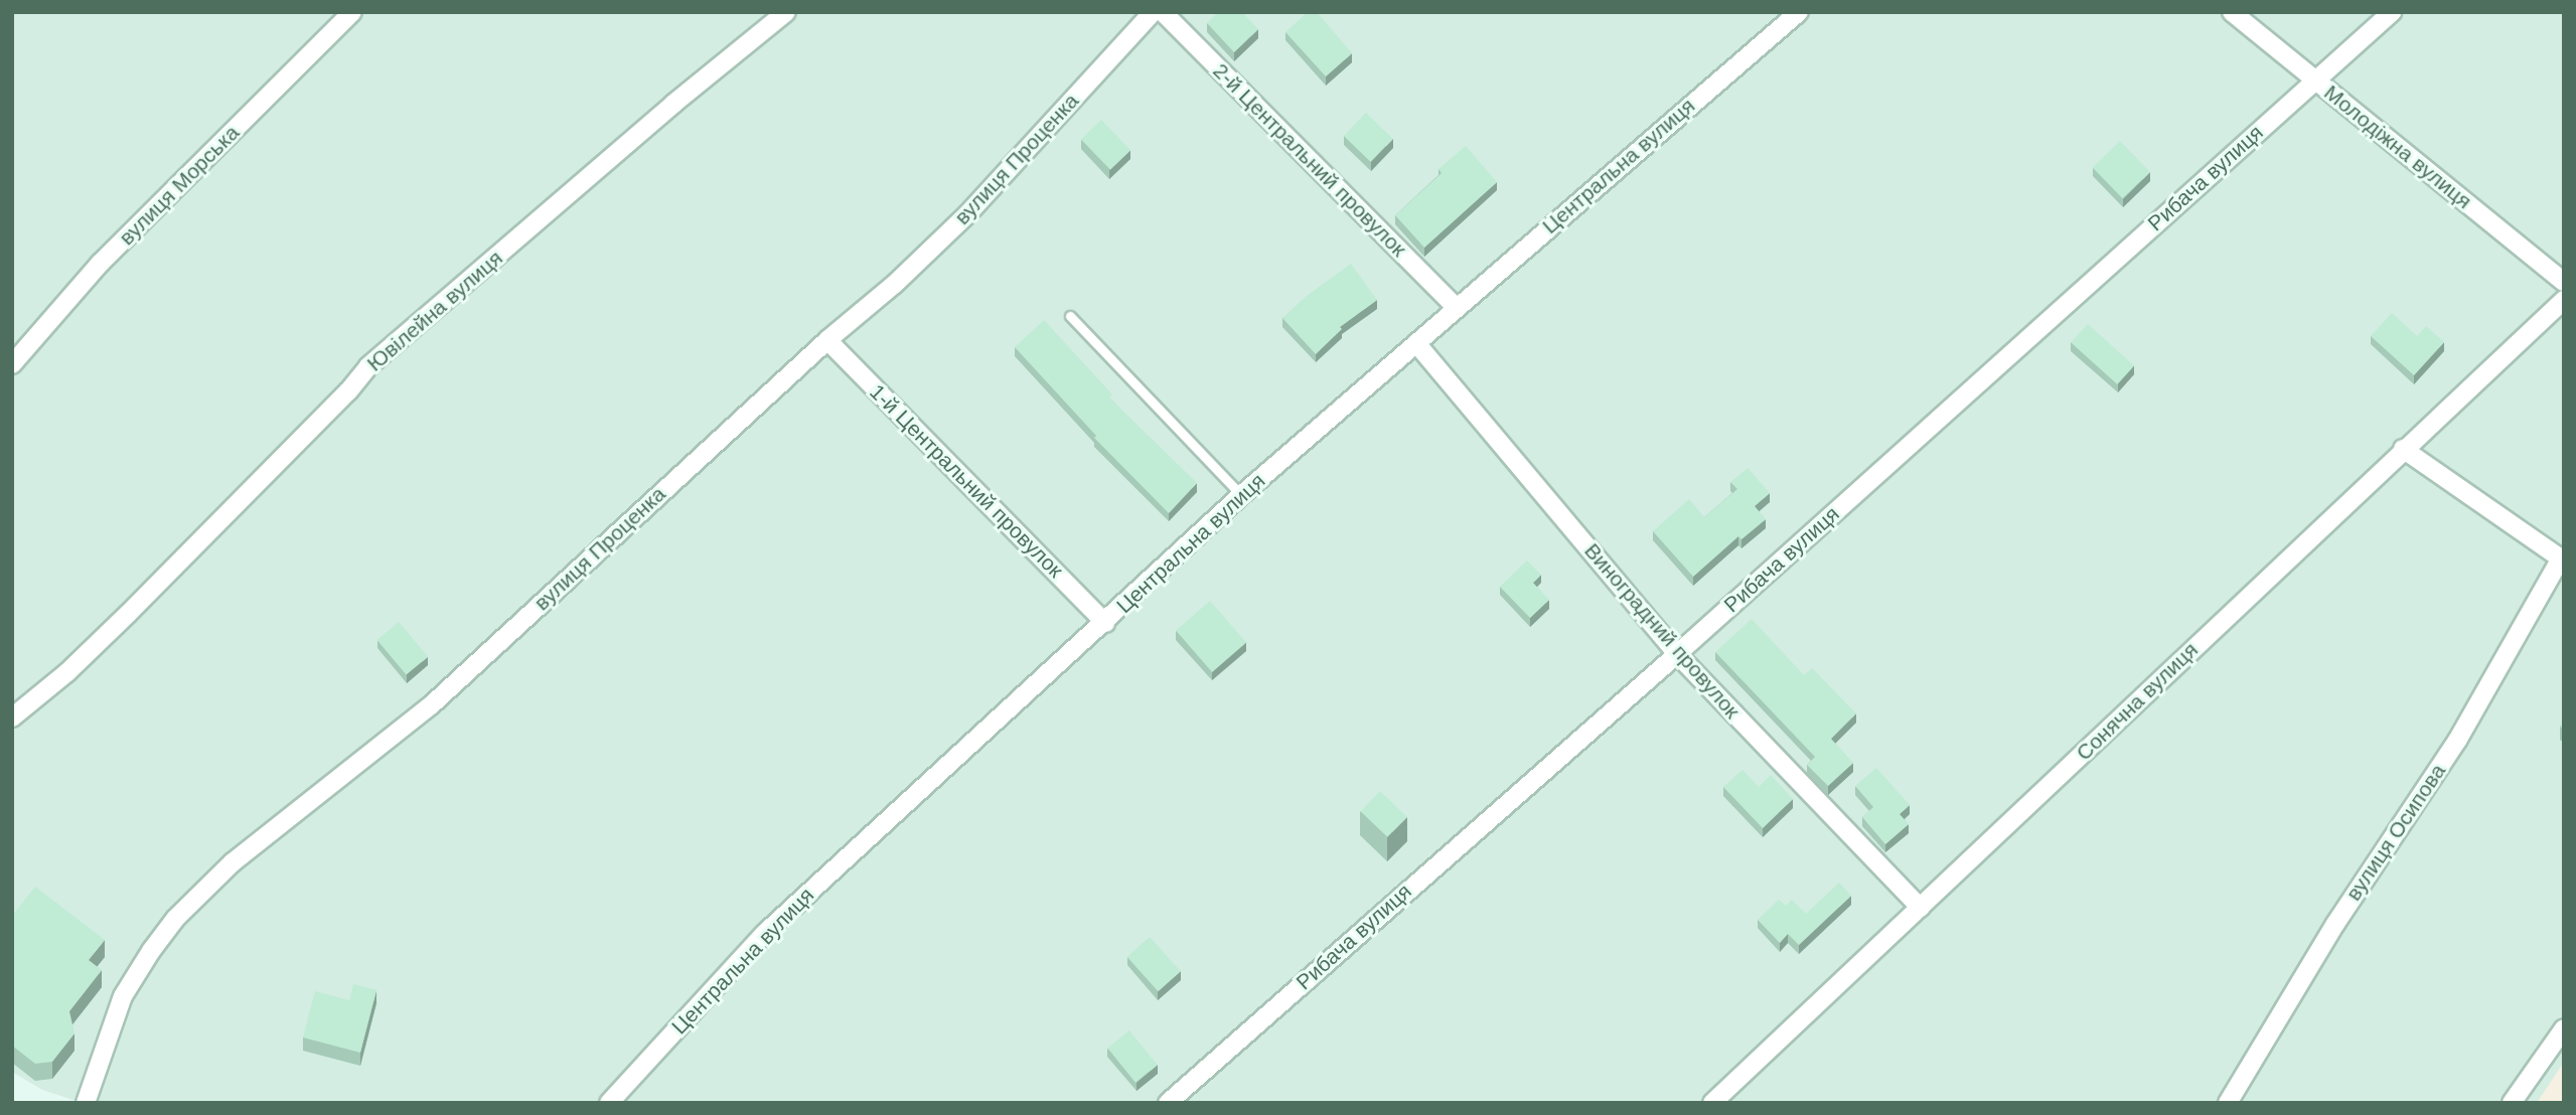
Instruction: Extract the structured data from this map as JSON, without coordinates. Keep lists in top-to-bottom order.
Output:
{
  "streets": {
    "street": [
      "Молодіжна вулиця",
      "вулиця Проценка",
      "2-й Центральний провулок",
      "Центральна вулиця",
      "Рибача вулиця",
      "вулиця Морська",
      "Ювілейна вулиця",
      "1-й Центральний провулок",
      "Виноградний провулок",
      "Сонячна вулиця",
      "вулиця Осипова"
    ]
  },
  "crossings": [
    ["Молодіжна вулиця", "Рибача вулиця"],
    ["вулиця Проценка", "1-й Центральний провулок"],
    ["2-й Центральний провулок", "Центральна вулиця"],
    ["Центральна вулиця", "1-й Центральний провулок"],
    ["Центральна вулиця", "Виноградний провулок"],
    ["Рибача вулиця", "Виноградний провулок"],
    ["Виноградний провулок", "Сонячна вулиця"]
  ]
}
